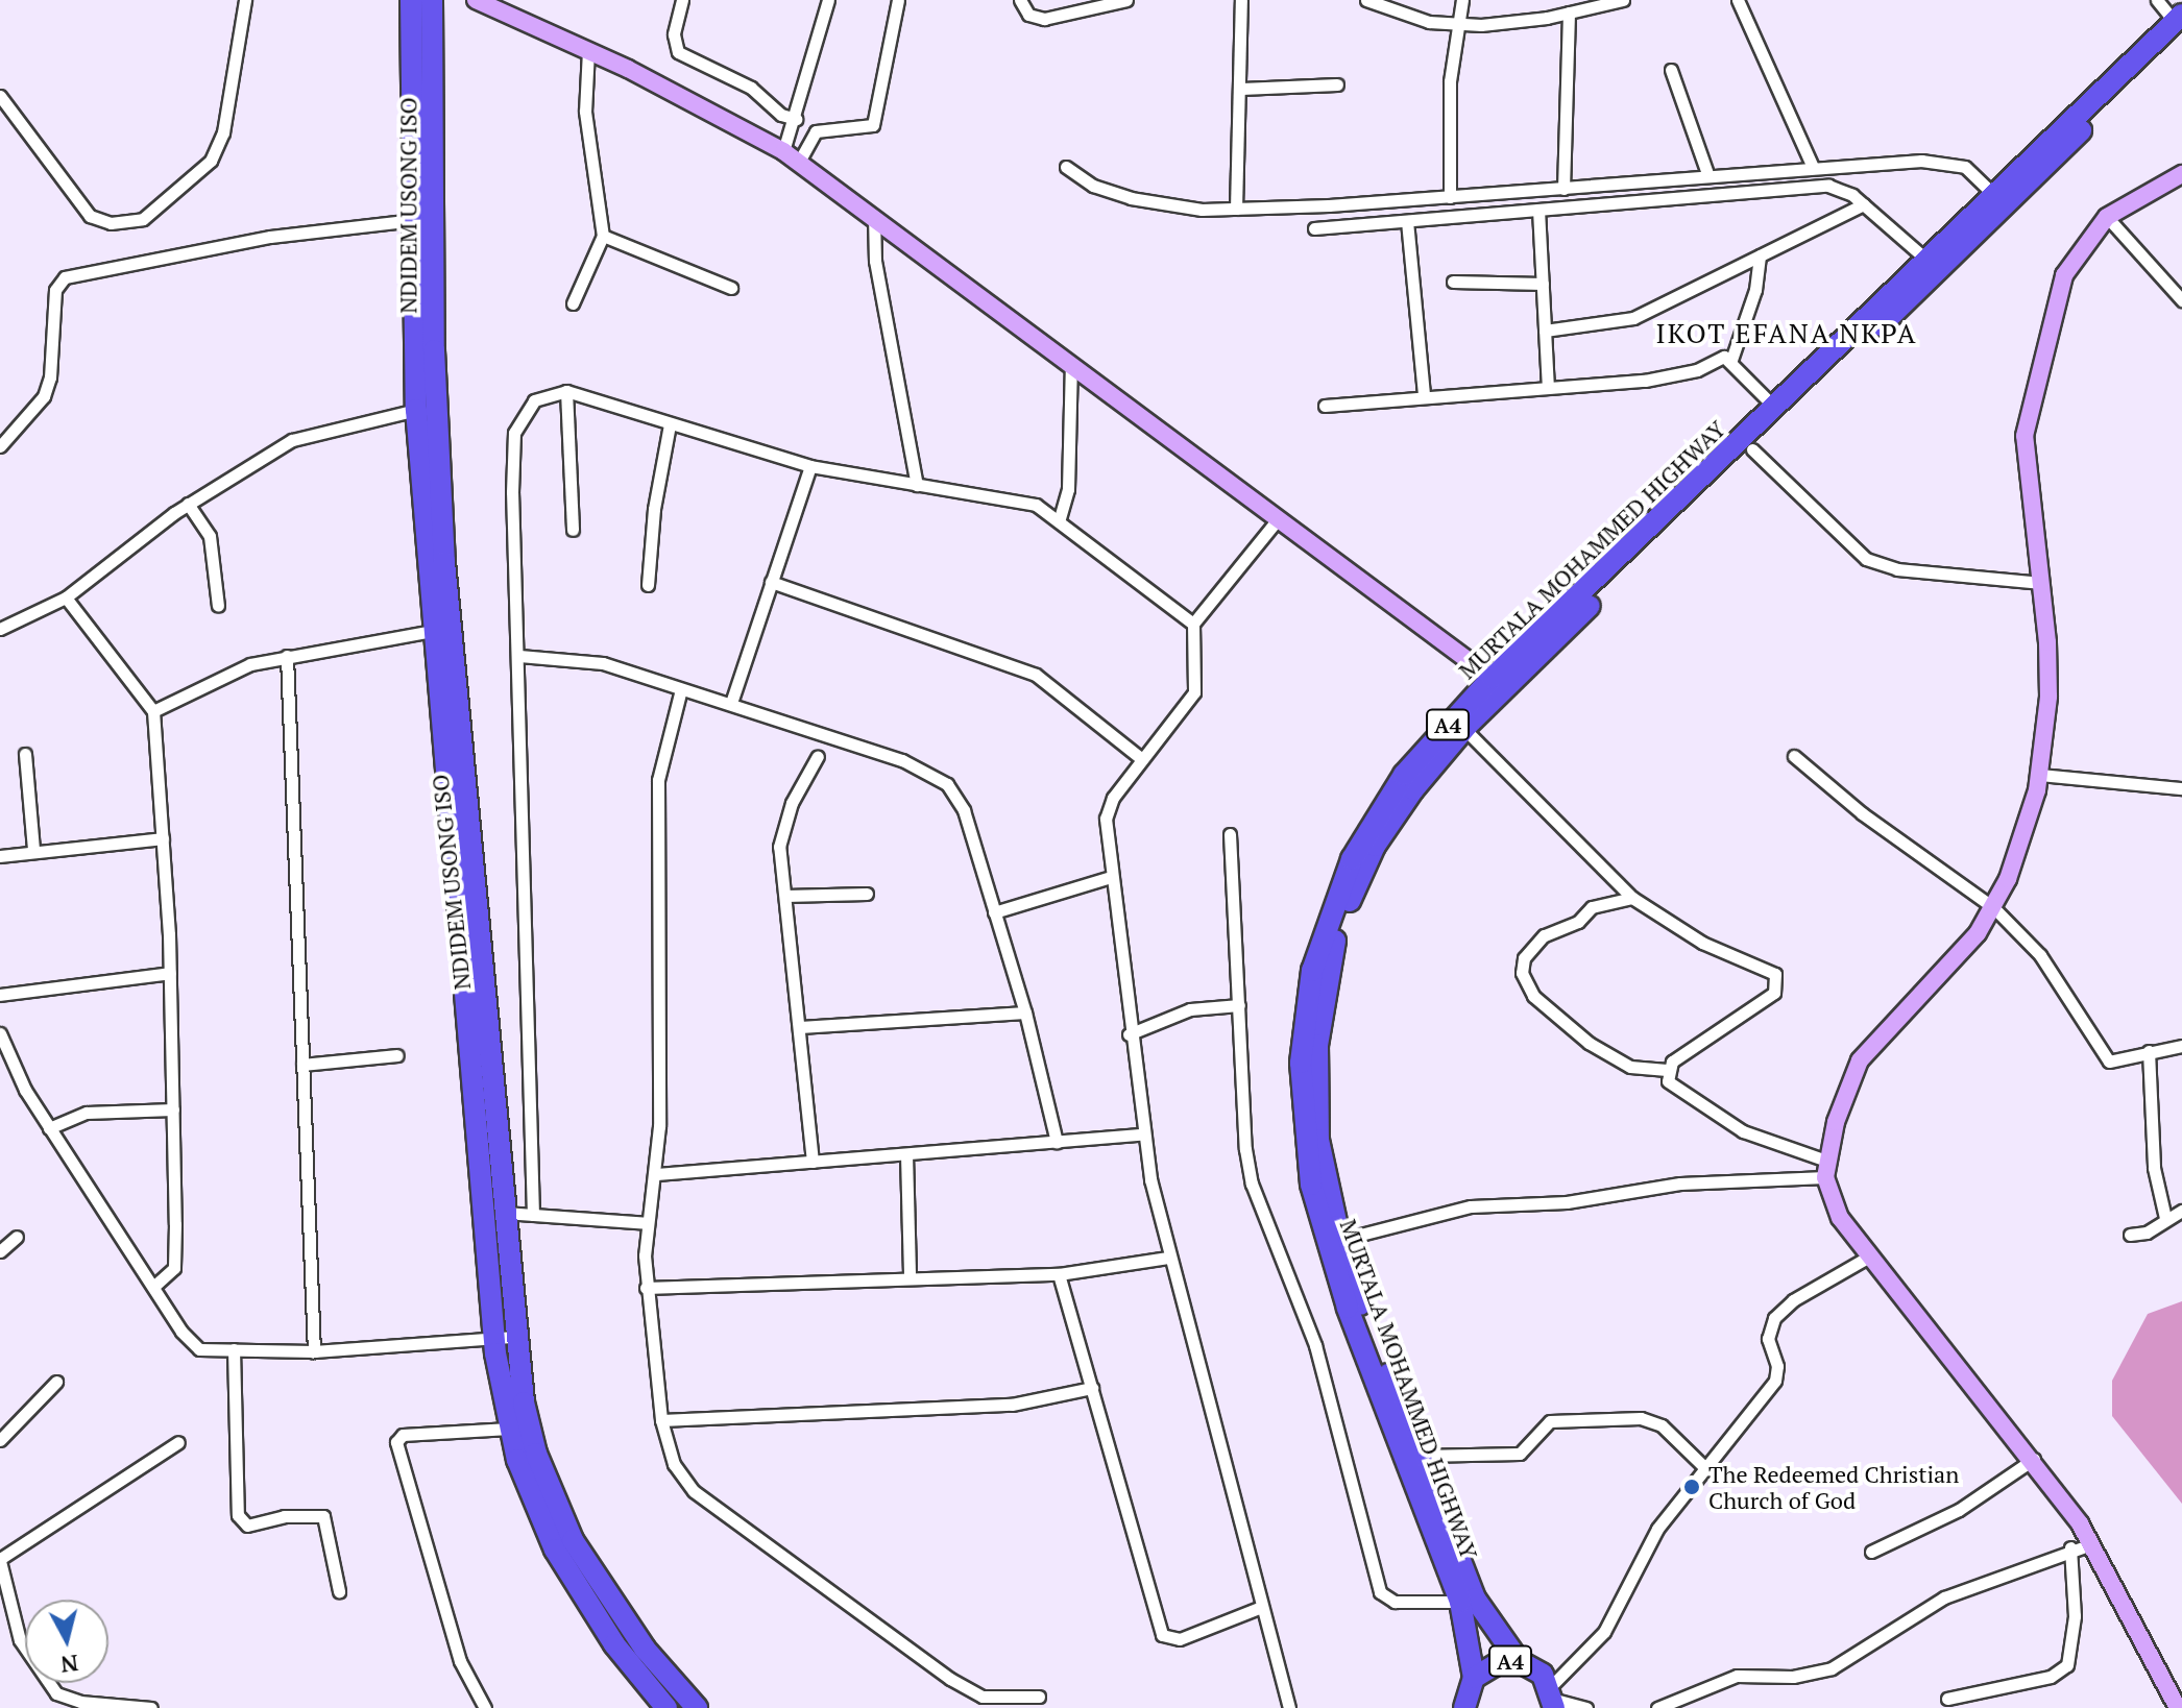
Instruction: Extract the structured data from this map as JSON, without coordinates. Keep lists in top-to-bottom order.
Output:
{
  "streets": {
    "highway": ["NDIDEM USONG ISO", "MURTALA MOHAMMED HIGHWAY", "A4"]
  },
  "crossings": [
    ["MURTALA MOHAMMED HIGHWAY", "A4"]
  ],
  "districts": ["IKOT EFANA NKPA"],
  "places": ["The Redeemed Christian Church of God"],
  "north": "bottom"
}
